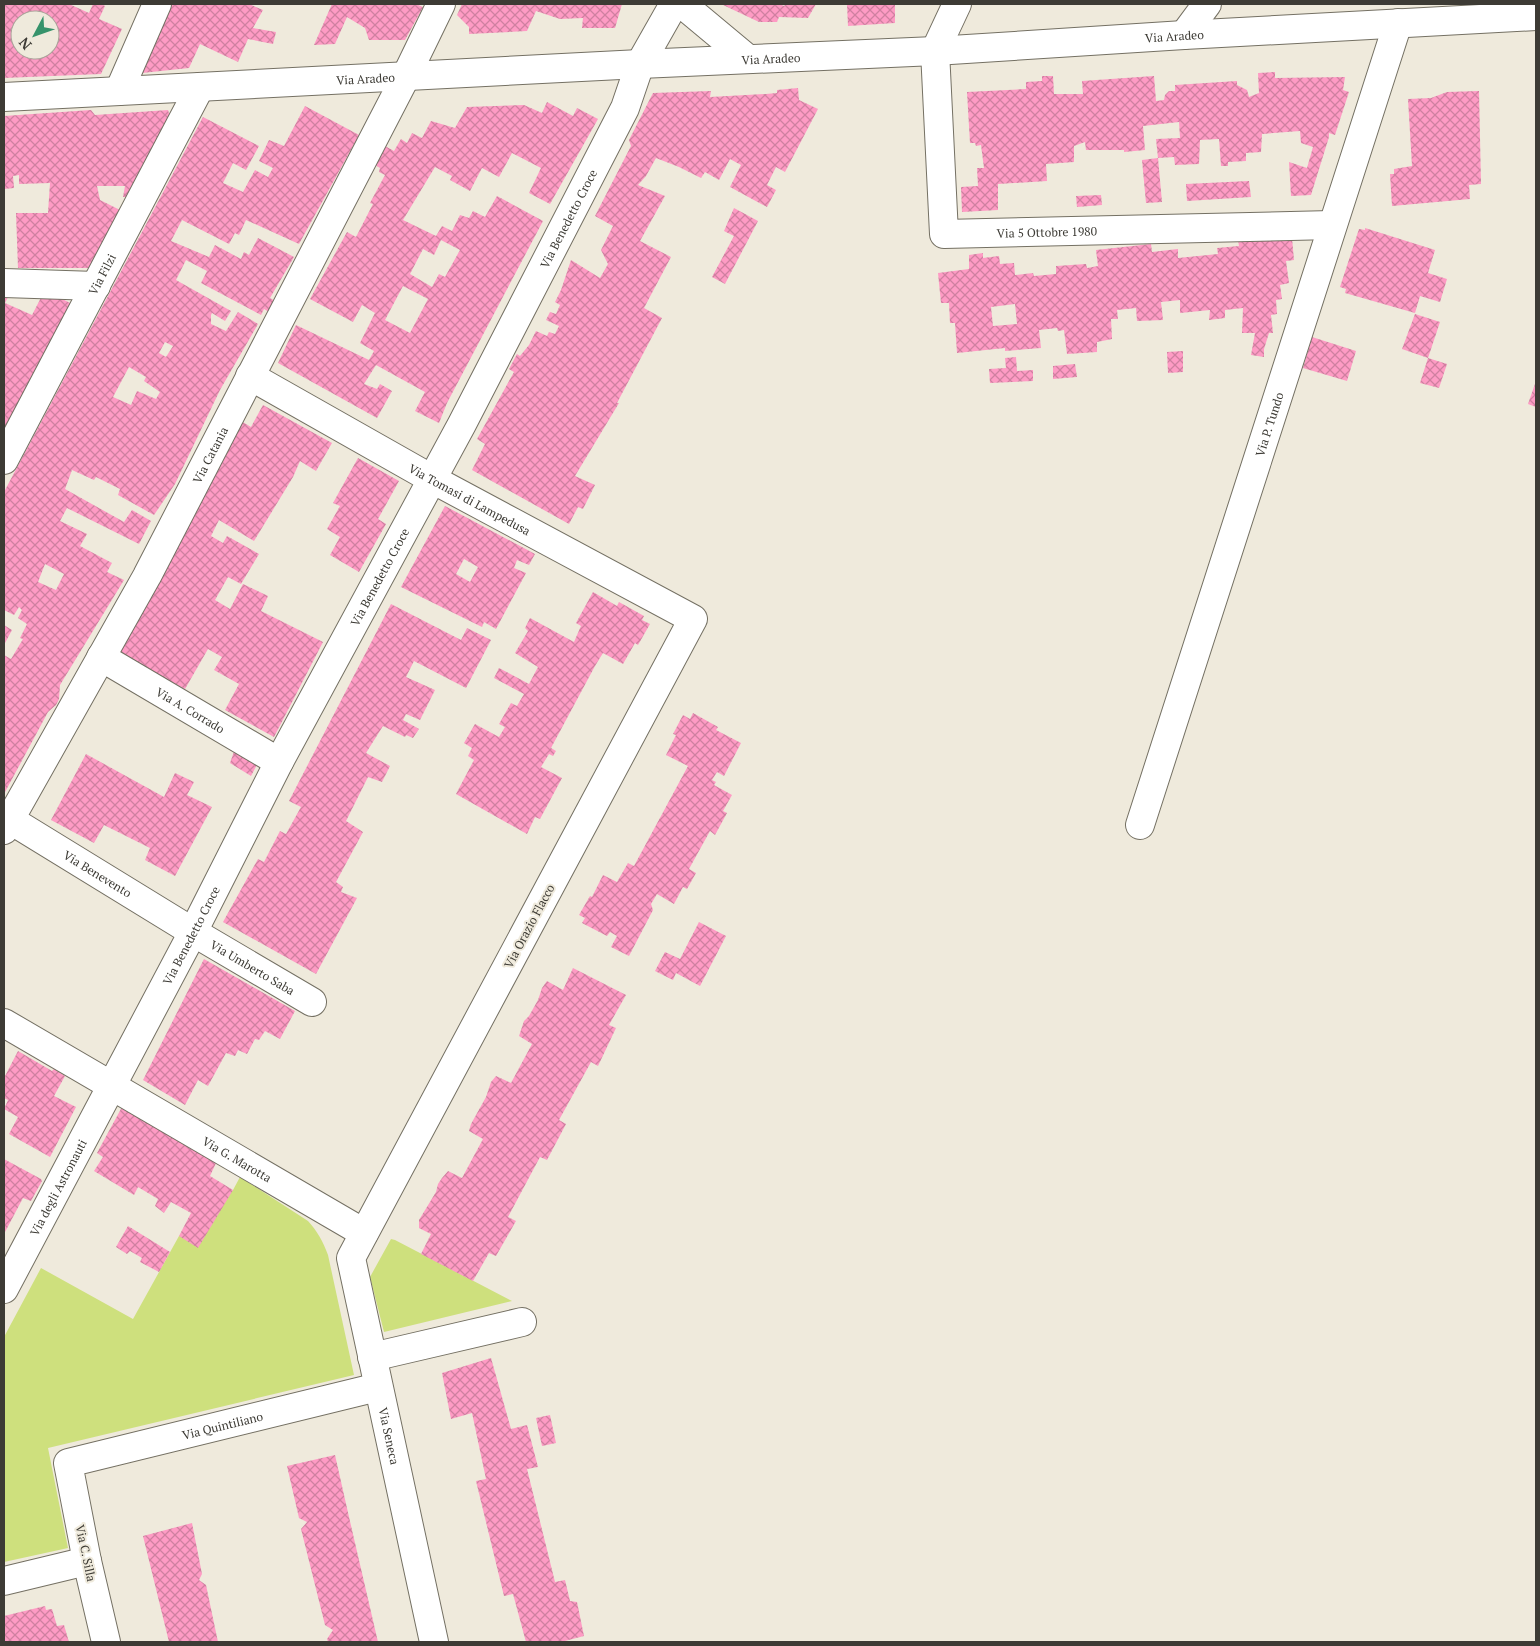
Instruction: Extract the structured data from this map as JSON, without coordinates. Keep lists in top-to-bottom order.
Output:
{
  "streets": {
    "street": [
      "Via Aradeo",
      "Via Benedetto Croce",
      "Via 5 Ottobre 1980",
      "Via Filzi",
      "Via P. Tundo",
      "Via Catania",
      "Via Tomasi di Lampedusa",
      "Via A. Corrado",
      "Via Benevento",
      "Via Orazio Flacco",
      "Via Umberto Saba",
      "Via G. Marotta",
      "Via degli Astronauti",
      "Via Quintiliano",
      "Via Seneca",
      "Via C. Silla"
    ]
  },
  "crossings": [
    ["Via Aradeo", "Via Benedetto Croce"],
    ["Via Aradeo", "Via 5 Ottobre 1980"],
    ["Via Aradeo", "Via Filzi"],
    ["Via Aradeo", "Via P. Tundo"],
    ["Via Aradeo", "Via Catania"],
    ["Via Benedetto Croce", "Via Tomasi di Lampedusa"],
    ["Via Benedetto Croce", "Via A. Corrado"],
    ["Via Benedetto Croce", "Via Benevento"],
    ["Via Benedetto Croce", "Via Umberto Saba"],
    ["Via Benedetto Croce", "Via G. Marotta"],
    ["Via Benedetto Croce", "Via degli Astronauti"],
    ["Via 5 Ottobre 1980", "Via P. Tundo"],
    ["Via Catania", "Via Tomasi di Lampedusa"],
    ["Via Catania", "Via A. Corrado"],
    ["Via Catania", "Via Benevento"],
    ["Via Tomasi di Lampedusa", "Via Orazio Flacco"],
    ["Via Benevento", "Via Umberto Saba"],
    ["Via Orazio Flacco", "Via G. Marotta"],
    ["Via Orazio Flacco", "Via Seneca"],
    ["Via G. Marotta", "Via degli Astronauti"],
    ["Via G. Marotta", "Via Seneca"],
    ["Via Quintiliano", "Via Seneca"],
    ["Via Quintiliano", "Via C. Silla"]
  ],
  "north": "bottom left"
}
